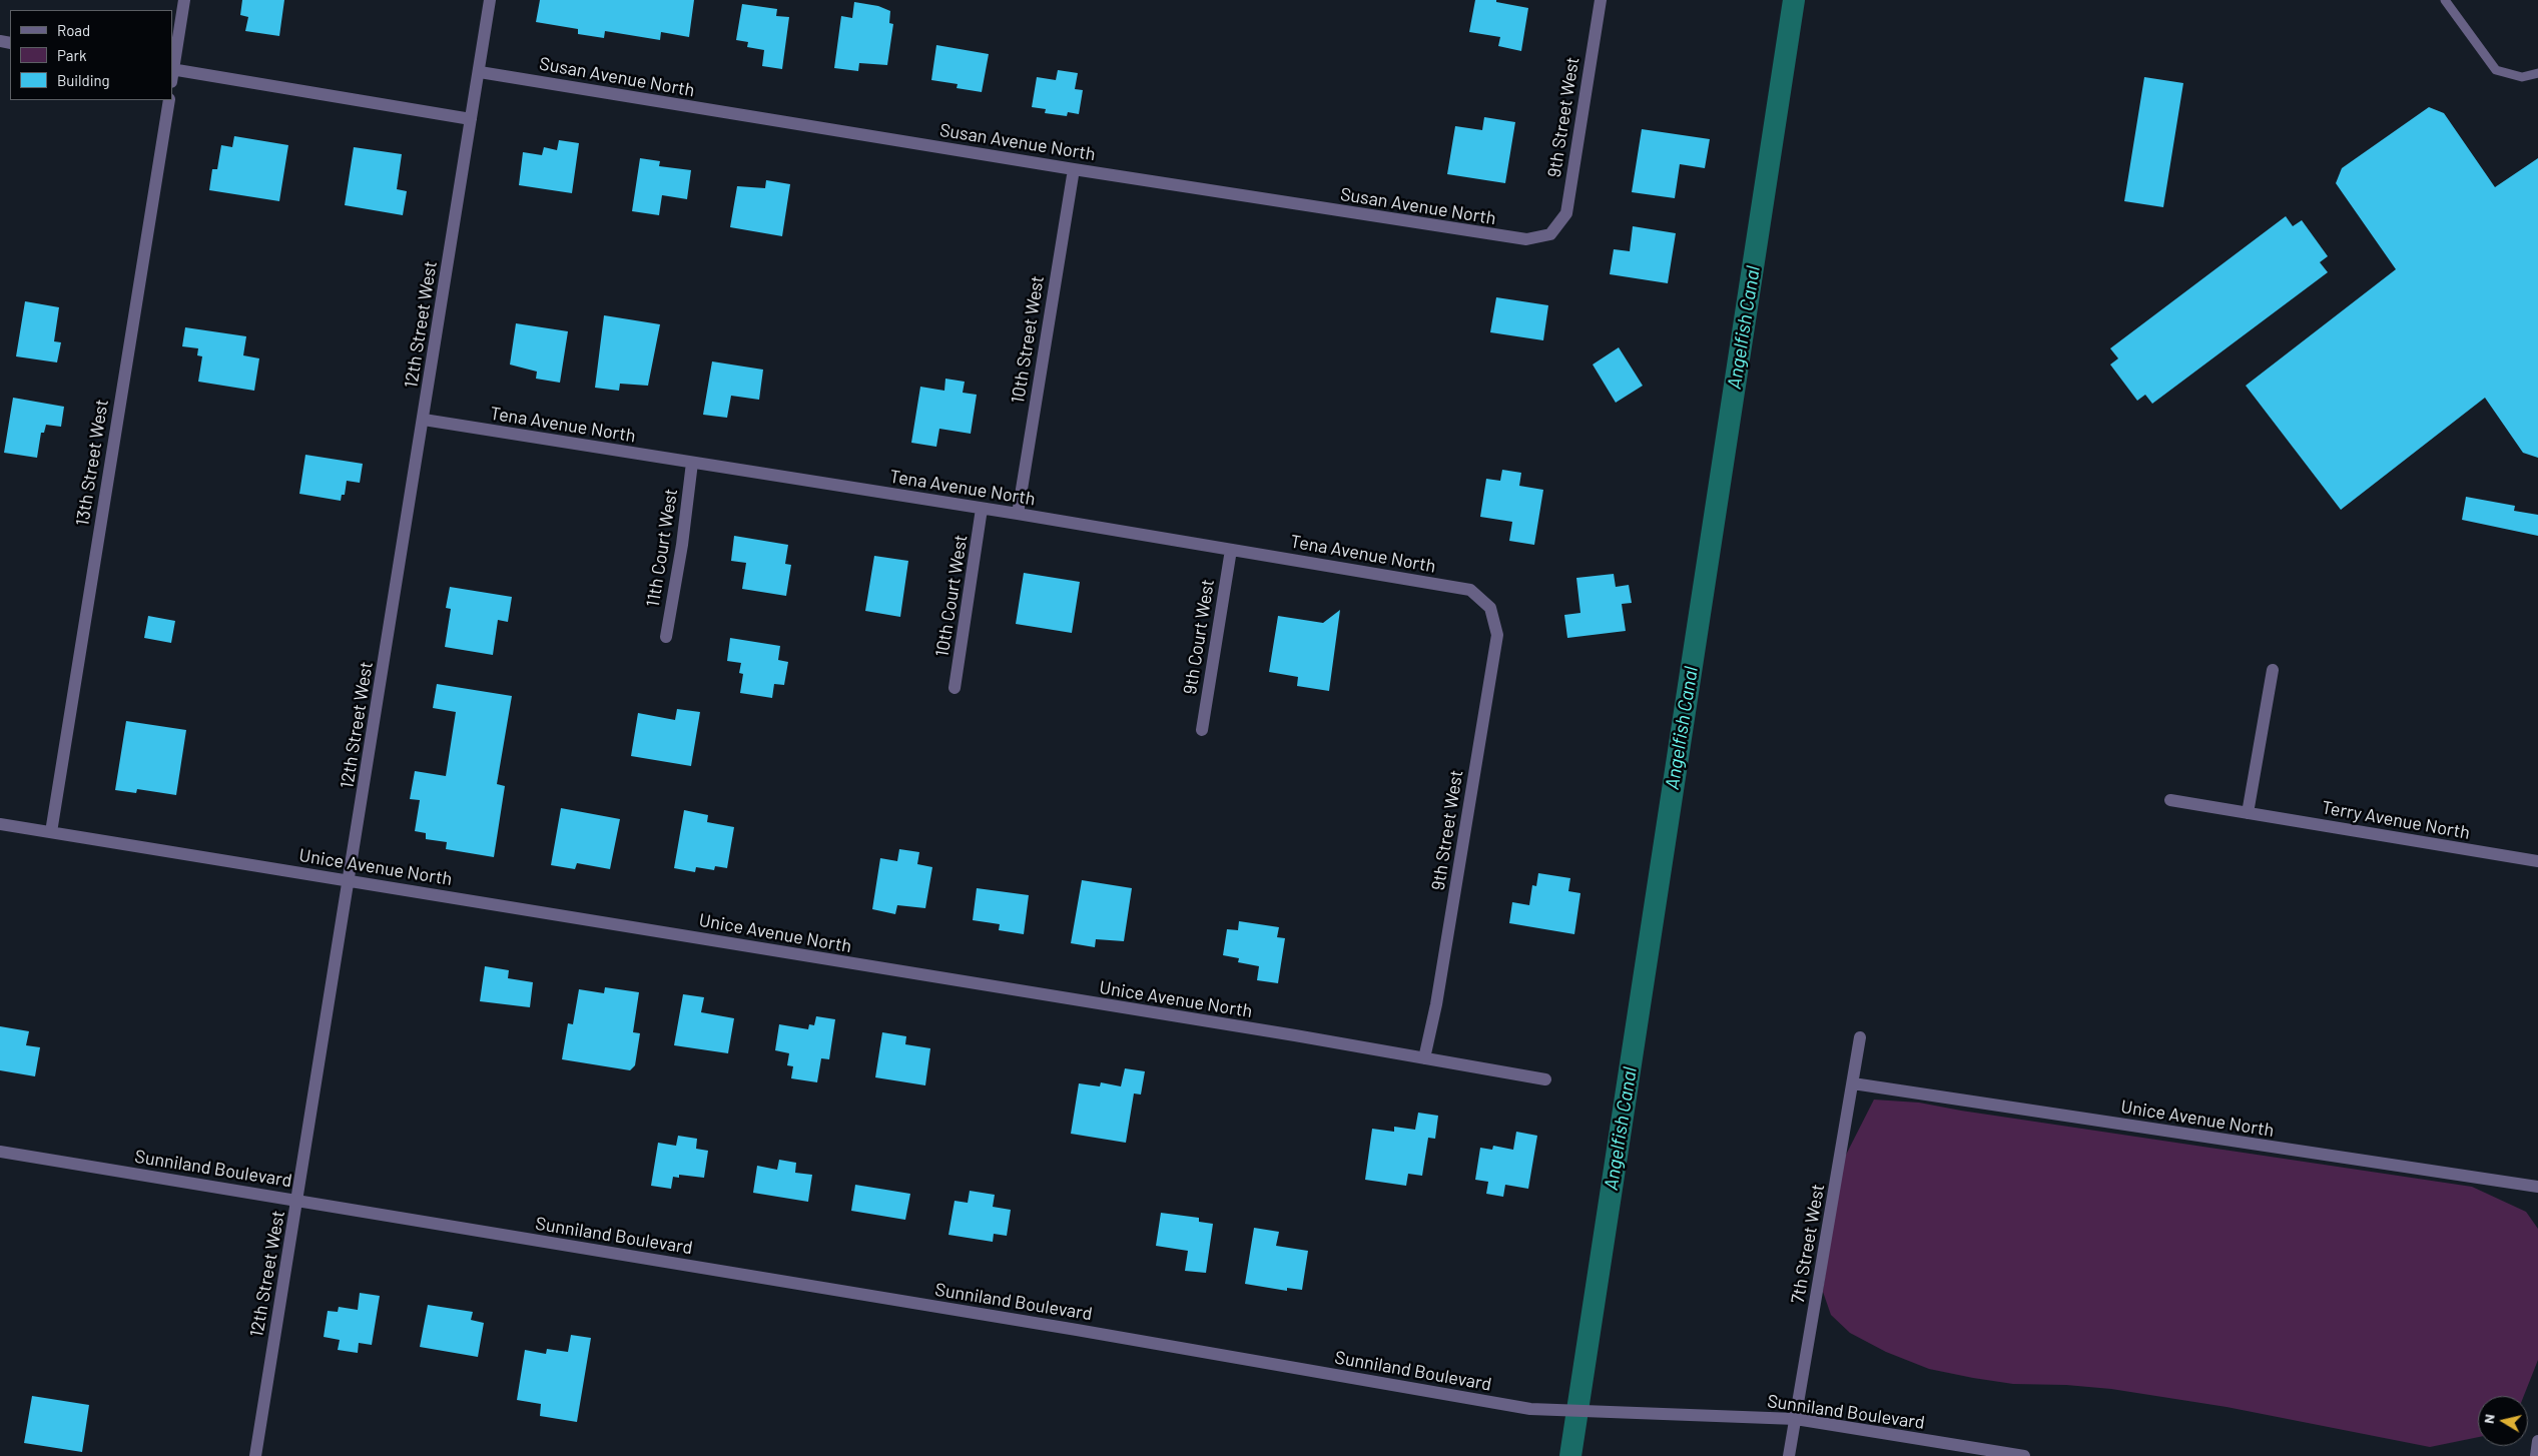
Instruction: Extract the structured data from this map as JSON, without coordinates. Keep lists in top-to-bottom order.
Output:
{
  "streets": {
    "street": [
      "Susan Avenue North",
      "9th Street West",
      "12th Street West",
      "10th Street West",
      "Tena Avenue North",
      "13th Street West",
      "11th Court West",
      "10th Court West",
      "9th Court West",
      "Terry Avenue North",
      "Unice Avenue North",
      "Sunniland Boulevard",
      "7th Street West"
    ]
  },
  "crossings": [
    ["Susan Avenue North", "9th Street West"],
    ["Susan Avenue North", "12th Street West"],
    ["Susan Avenue North", "10th Street West"],
    ["9th Street West", "Tena Avenue North"],
    ["9th Street West", "Unice Avenue North"],
    ["12th Street West", "Tena Avenue North"],
    ["12th Street West", "Unice Avenue North"],
    ["12th Street West", "Sunniland Boulevard"],
    ["10th Street West", "Tena Avenue North"],
    ["Tena Avenue North", "11th Court West"],
    ["Tena Avenue North", "10th Court West"],
    ["Tena Avenue North", "9th Court West"],
    ["13th Street West", "Unice Avenue North"],
    ["Unice Avenue North", "7th Street West"],
    ["Sunniland Boulevard", "7th Street West"]
  ],
  "water": ["Angelfish Canal"],
  "legend": ["Road", "Park", "Building"],
  "north": "left"
}
